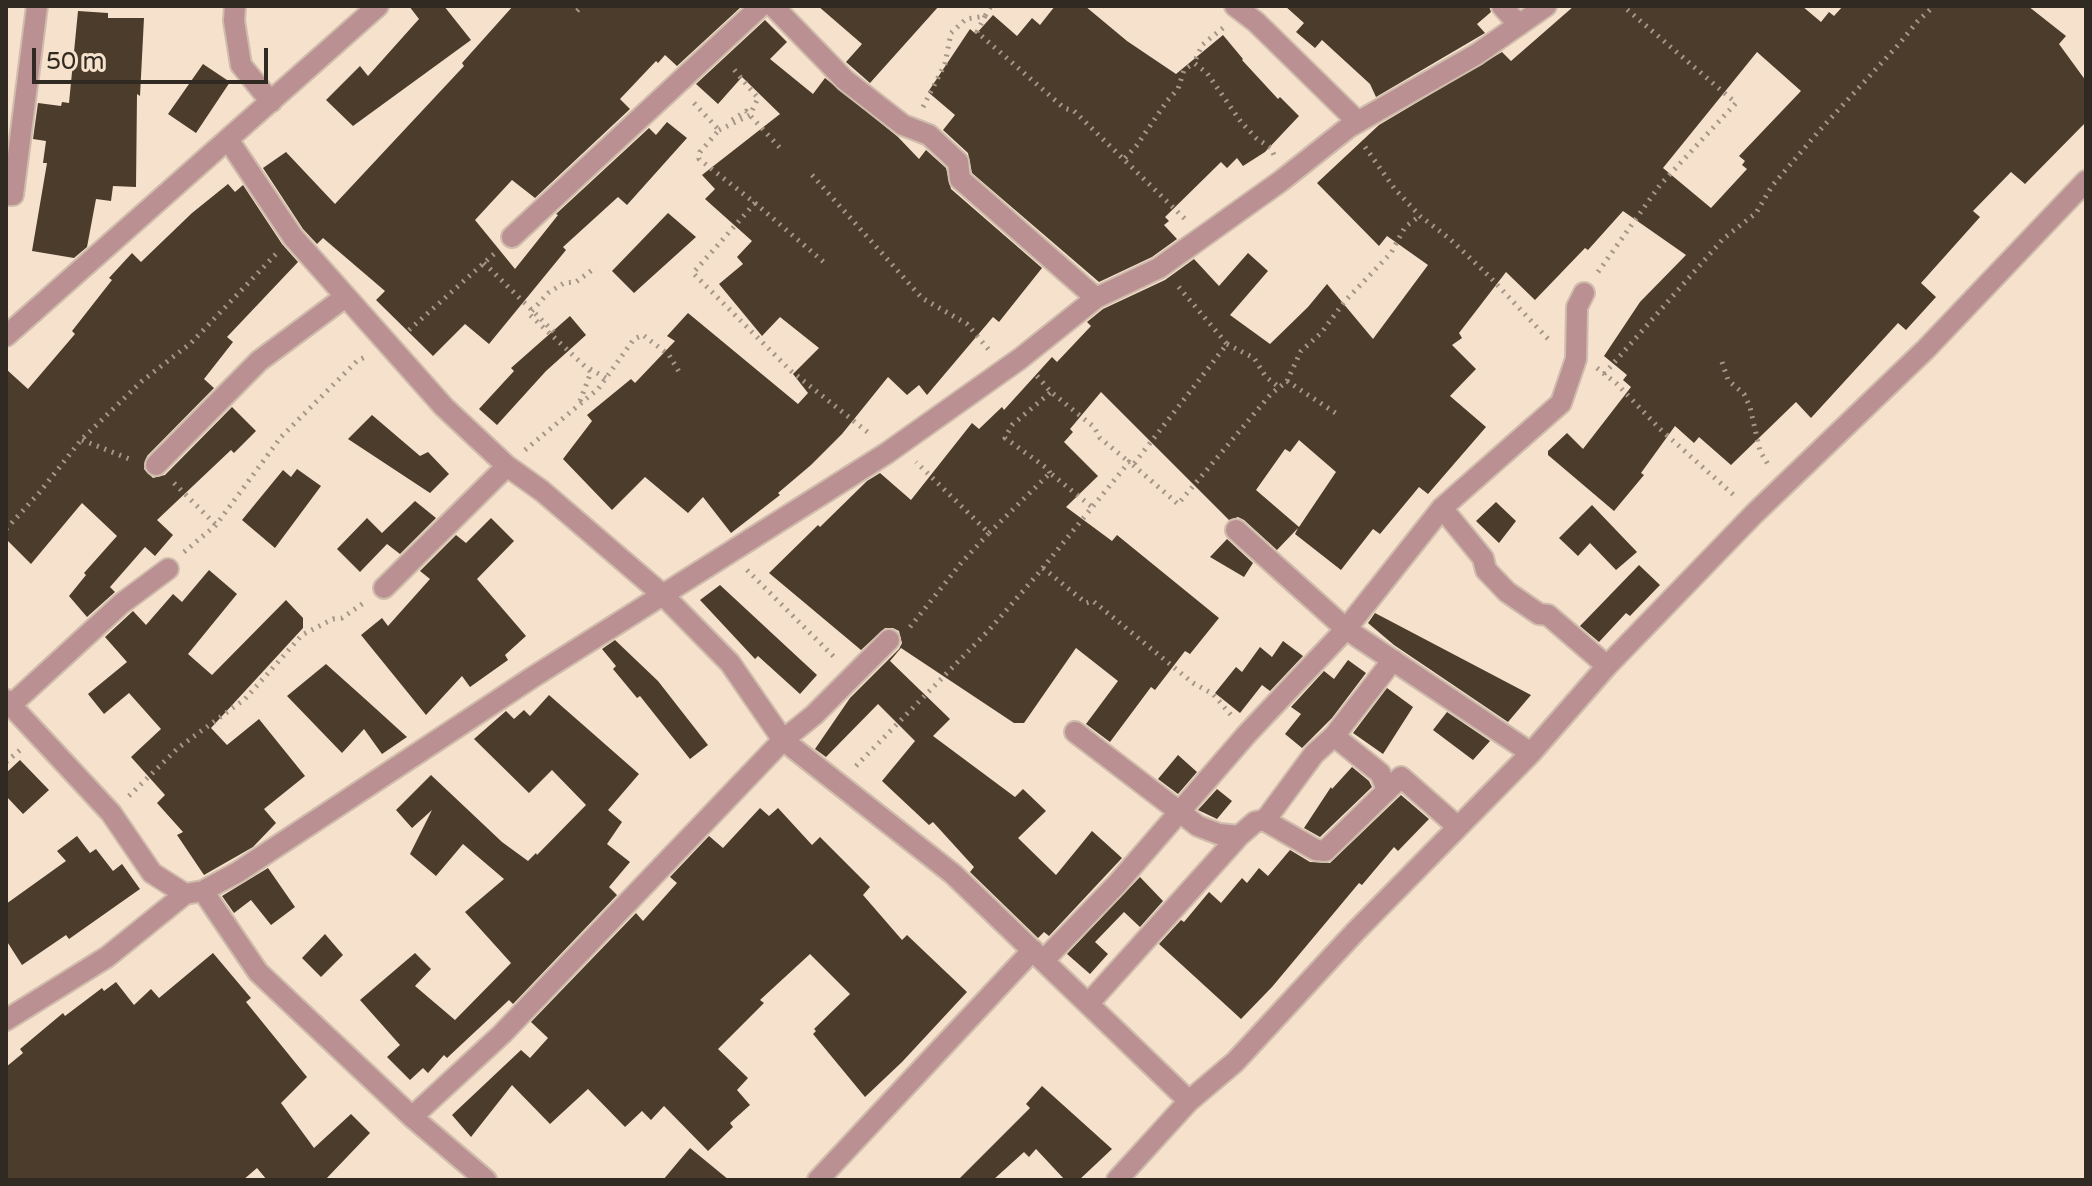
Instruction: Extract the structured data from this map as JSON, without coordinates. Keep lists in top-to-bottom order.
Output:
{
  "scale_bar": "50 m"
}
